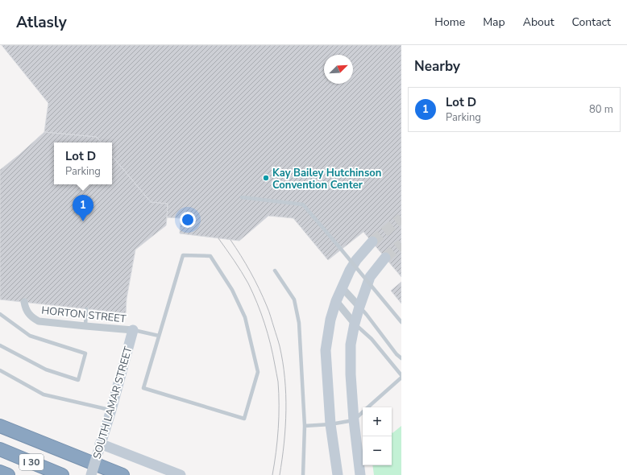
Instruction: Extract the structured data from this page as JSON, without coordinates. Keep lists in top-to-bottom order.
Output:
{
  "streets": {
    "highway": ["I 30"],
    "main road": ["SOUTH LAMAR STREET"],
    "street": ["HORTON STREET"]
  },
  "crossings": [
    ["HORTON STREET", "SOUTH LAMAR STREET"]
  ],
  "places": ["Kay Bailey Hutchinson Convention Center"],
  "north": "top right",
  "page": {
    "header": "Atlasly",
    "nav": [
      "Home",
      "Map",
      "About",
      "Contact"
    ],
    "heading": "Nearby",
    "list": [
      {
        "mark": "1",
        "name": "Lot D",
        "note": "Parking",
        "value": "80 m"
      }
    ],
    "popup": ["Lot D", "Parking"],
    "pins": "1",
    "map_buttons": ["+", "−"]
  }
}
